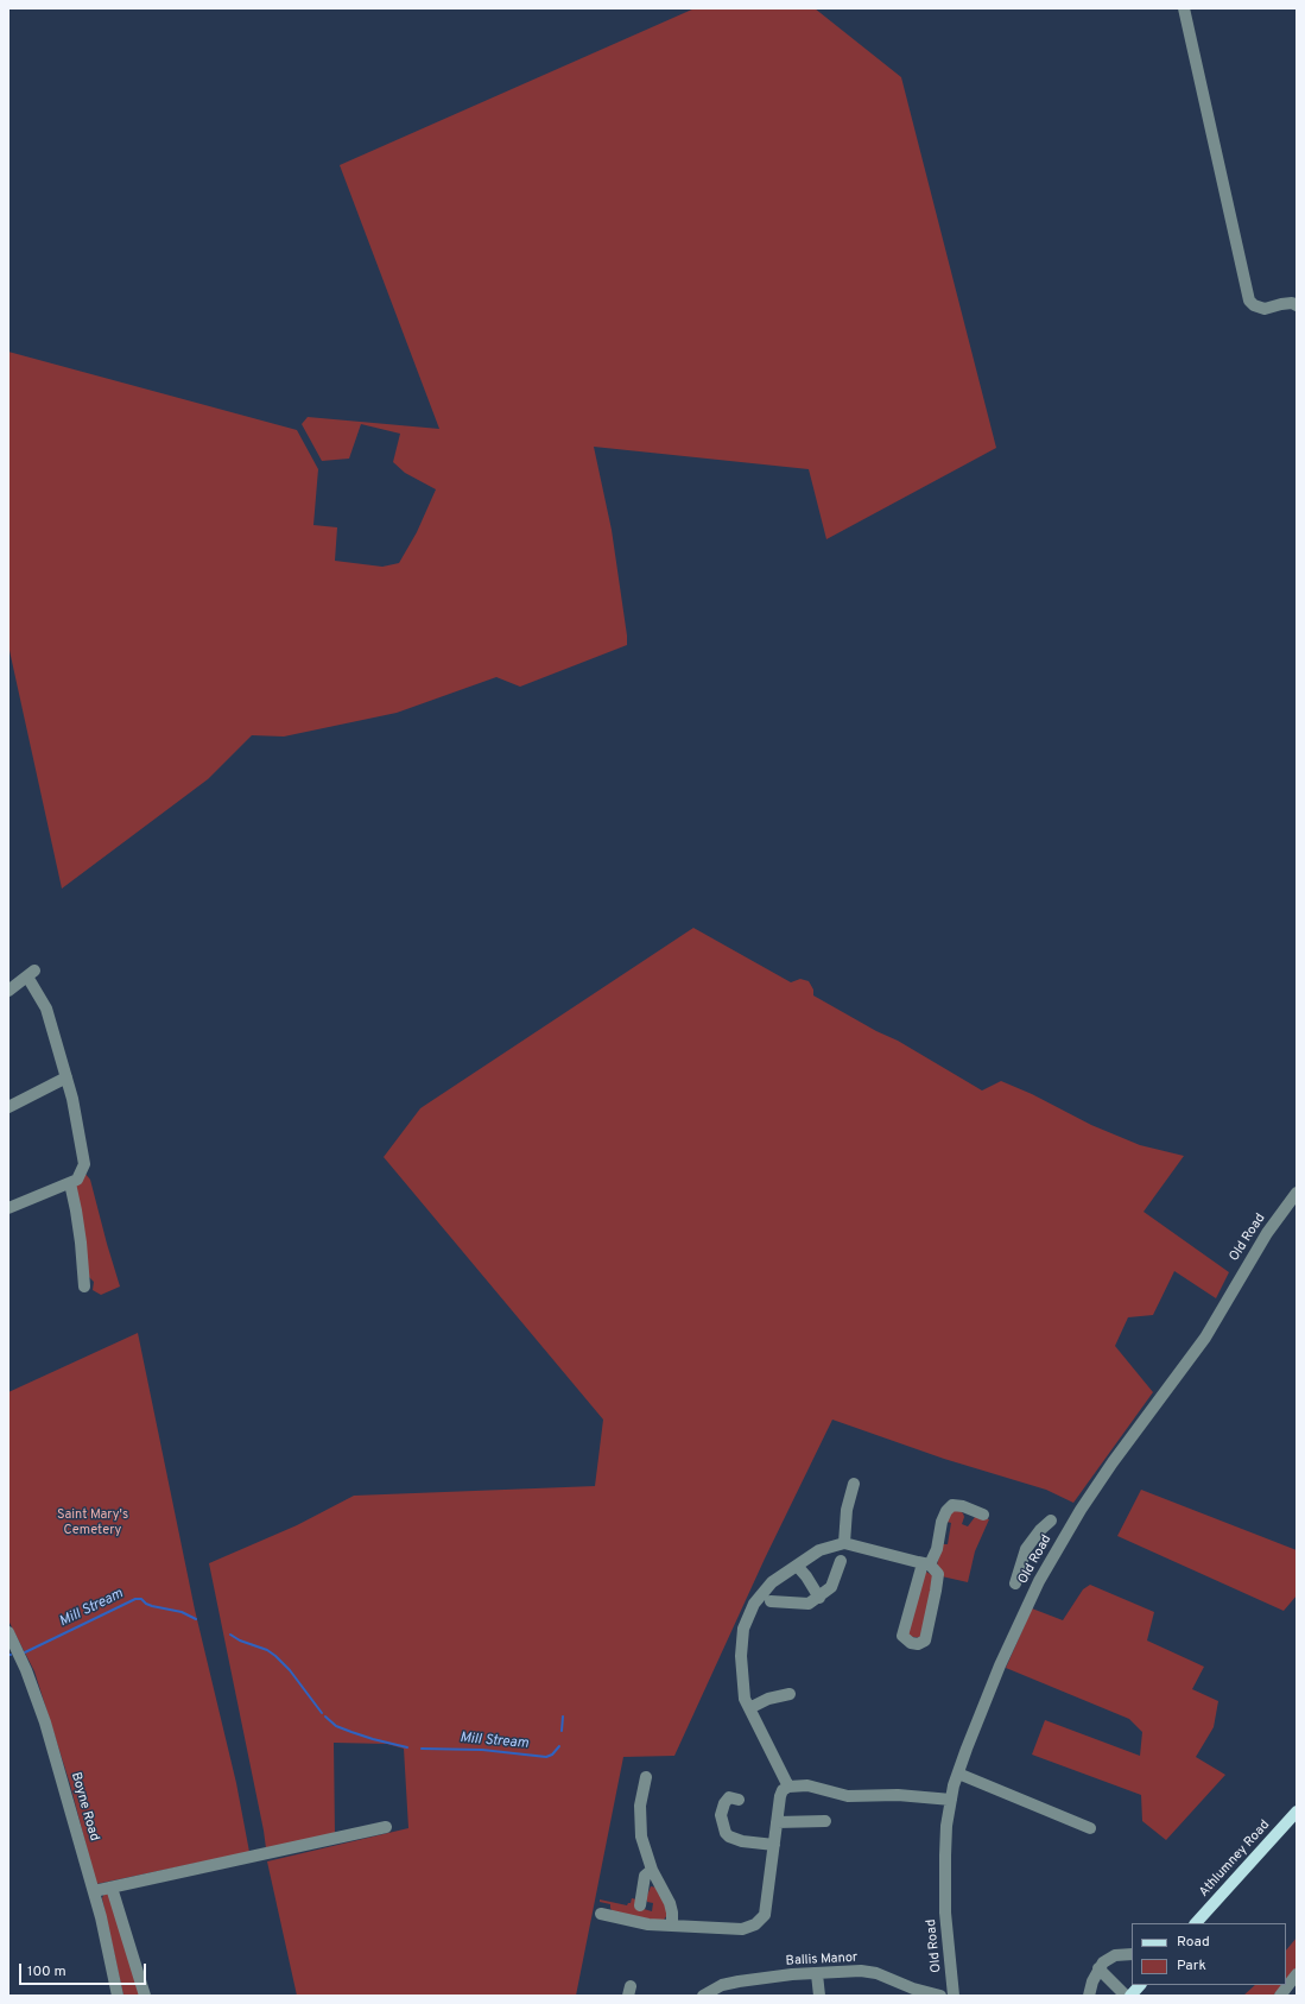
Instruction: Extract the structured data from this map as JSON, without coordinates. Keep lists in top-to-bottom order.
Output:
{
  "streets": {
    "main road": ["Athlumney Road"],
    "street": ["Old Road", "Boyne Road", "Ballis Manor"]
  },
  "water": ["Mill Stream"],
  "parks": ["Saint Mary's Cemetery"],
  "legend": ["Road", "Park"],
  "scale_bar": "100 m"
}
